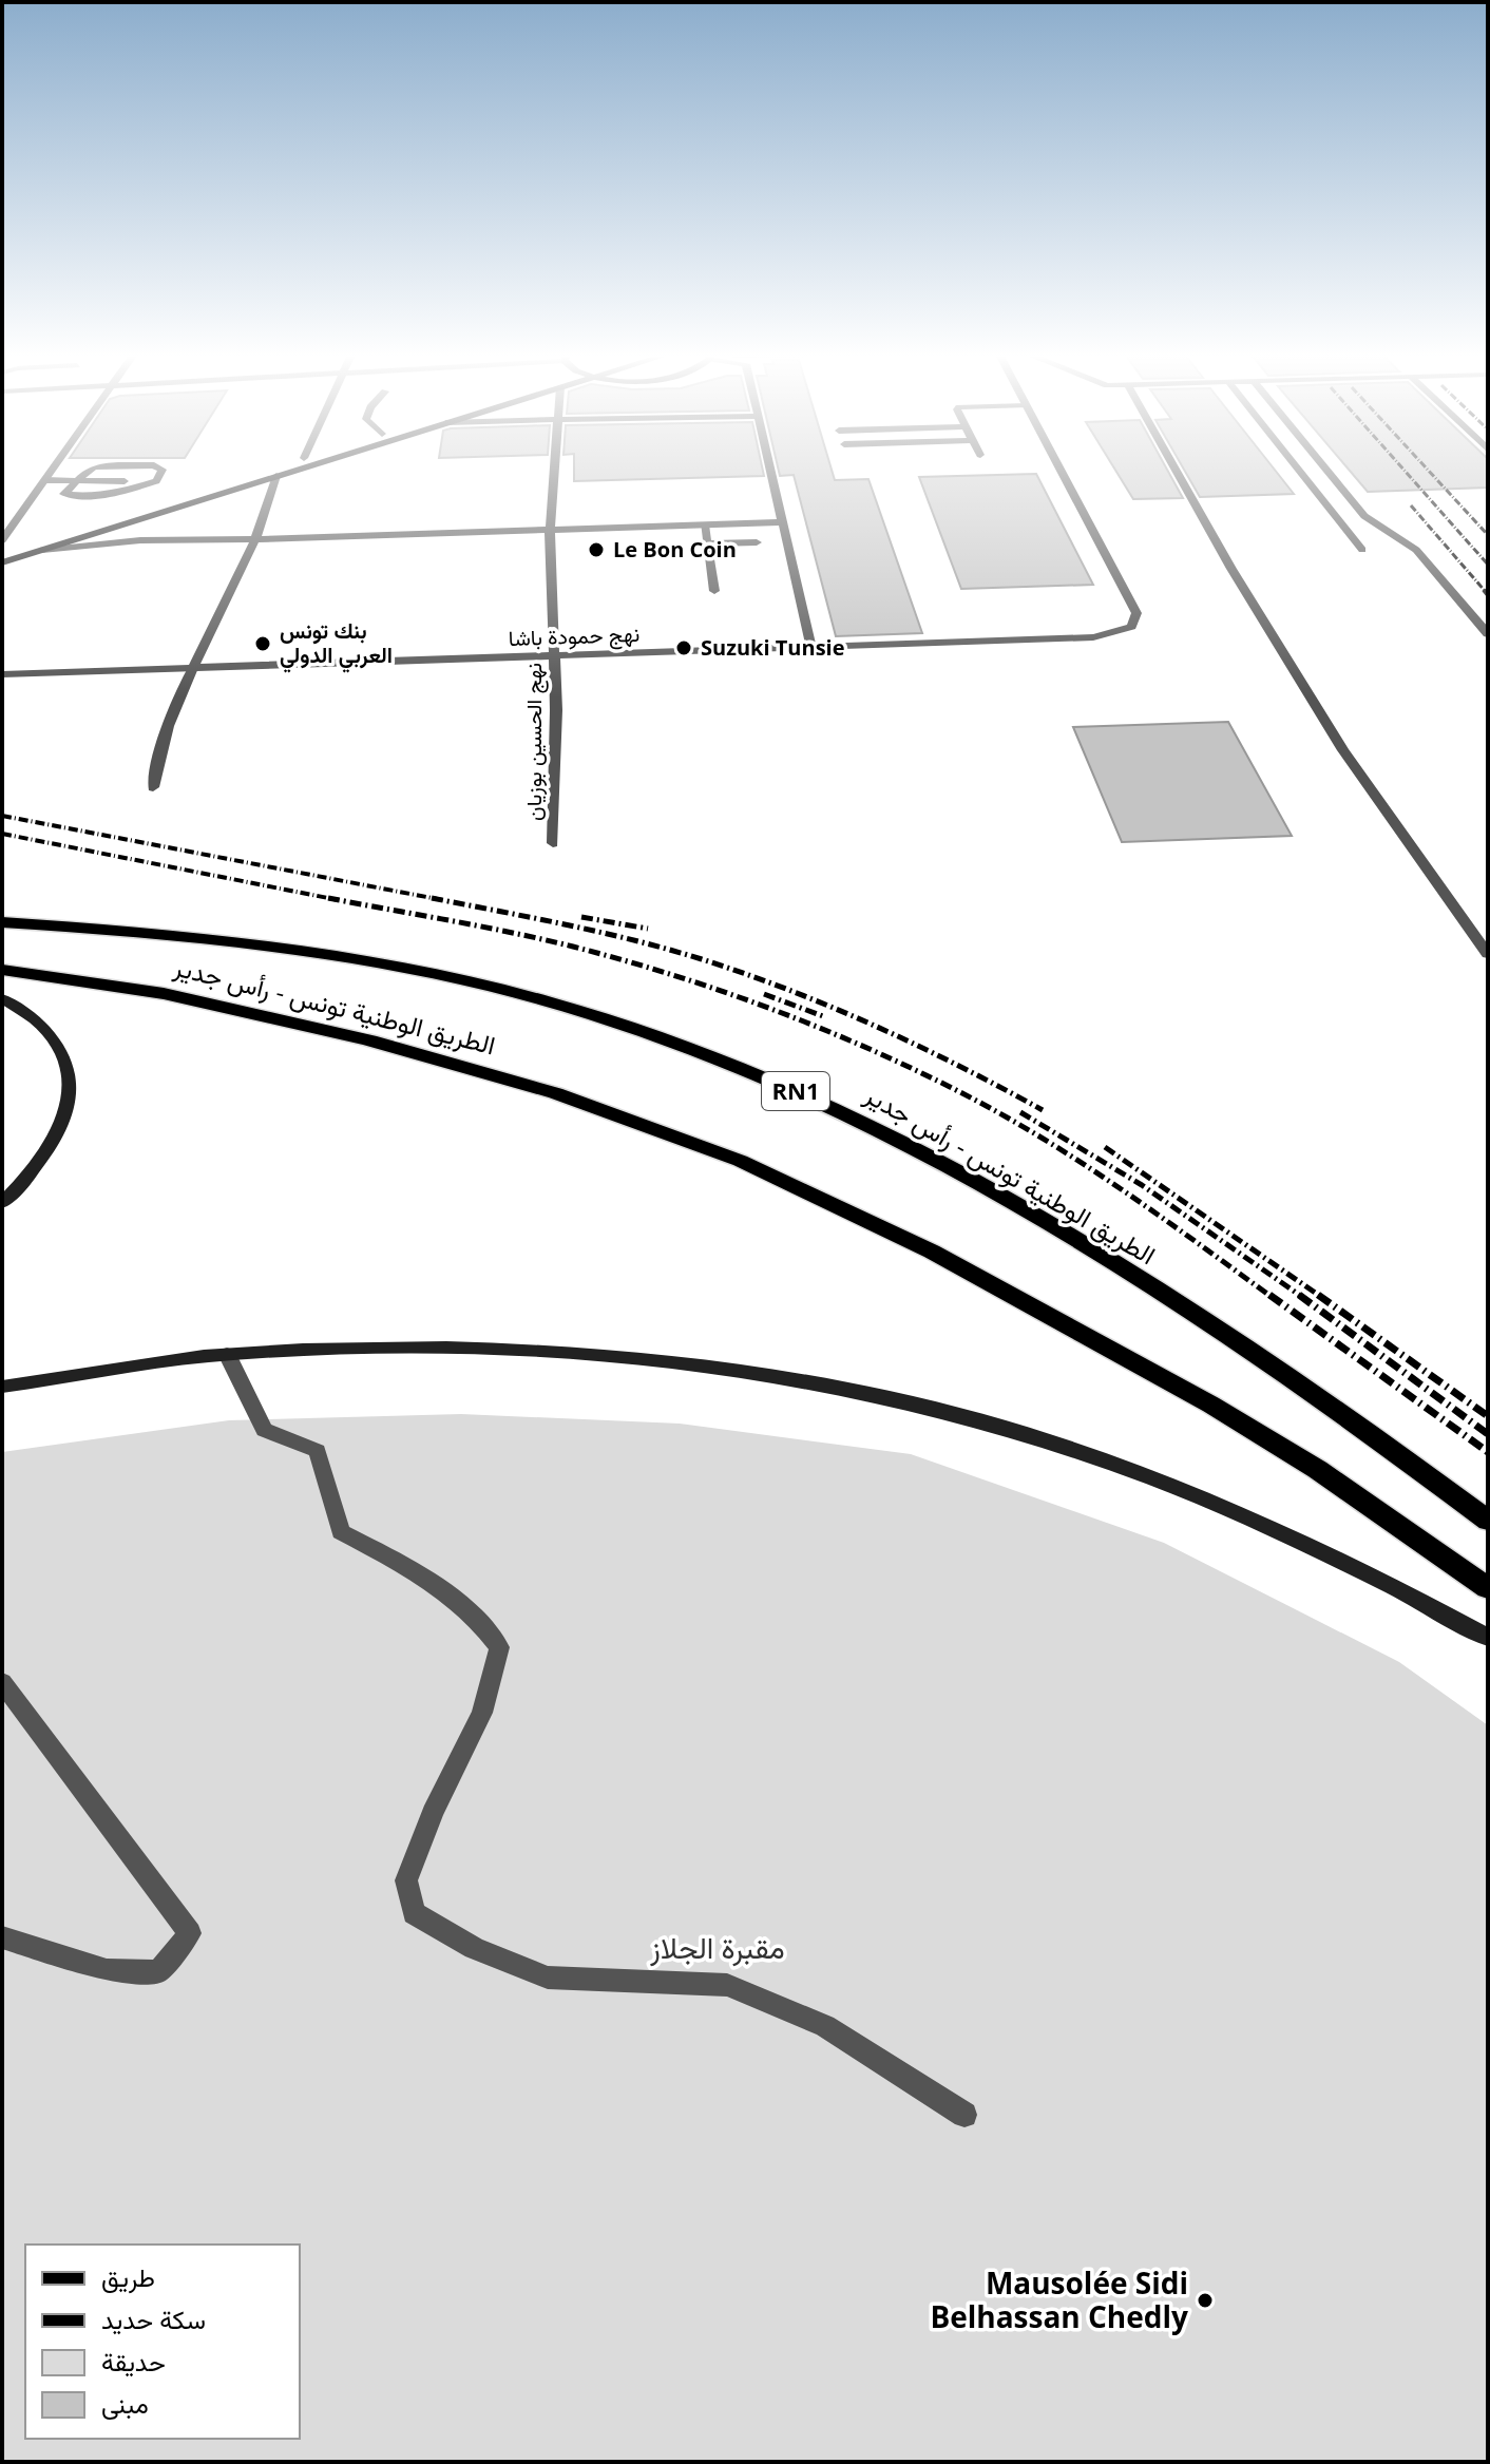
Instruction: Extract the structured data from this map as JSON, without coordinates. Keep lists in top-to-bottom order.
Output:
{
  "streets": {
    "main road": ["الطريق الوطنية تونس - رأس جدير", "RN1"],
    "street": ["نهج حمودة باشا", "نهج الحسين بوزيان"]
  },
  "crossings": [
    ["نهج حمودة باشا", "نهج الحسين بوزيان"]
  ],
  "parks": ["مقبرة الجلاز"],
  "places": [
    "Le Bon Coin",
    "بنك تونس العربي الدولي",
    "Suzuki Tunsie",
    "Mausolée Sidi Belhassan Chedly"
  ],
  "legend": [
    "طريق",
    "سكة حديد",
    "حديقة",
    "مبنى"
  ]
}
